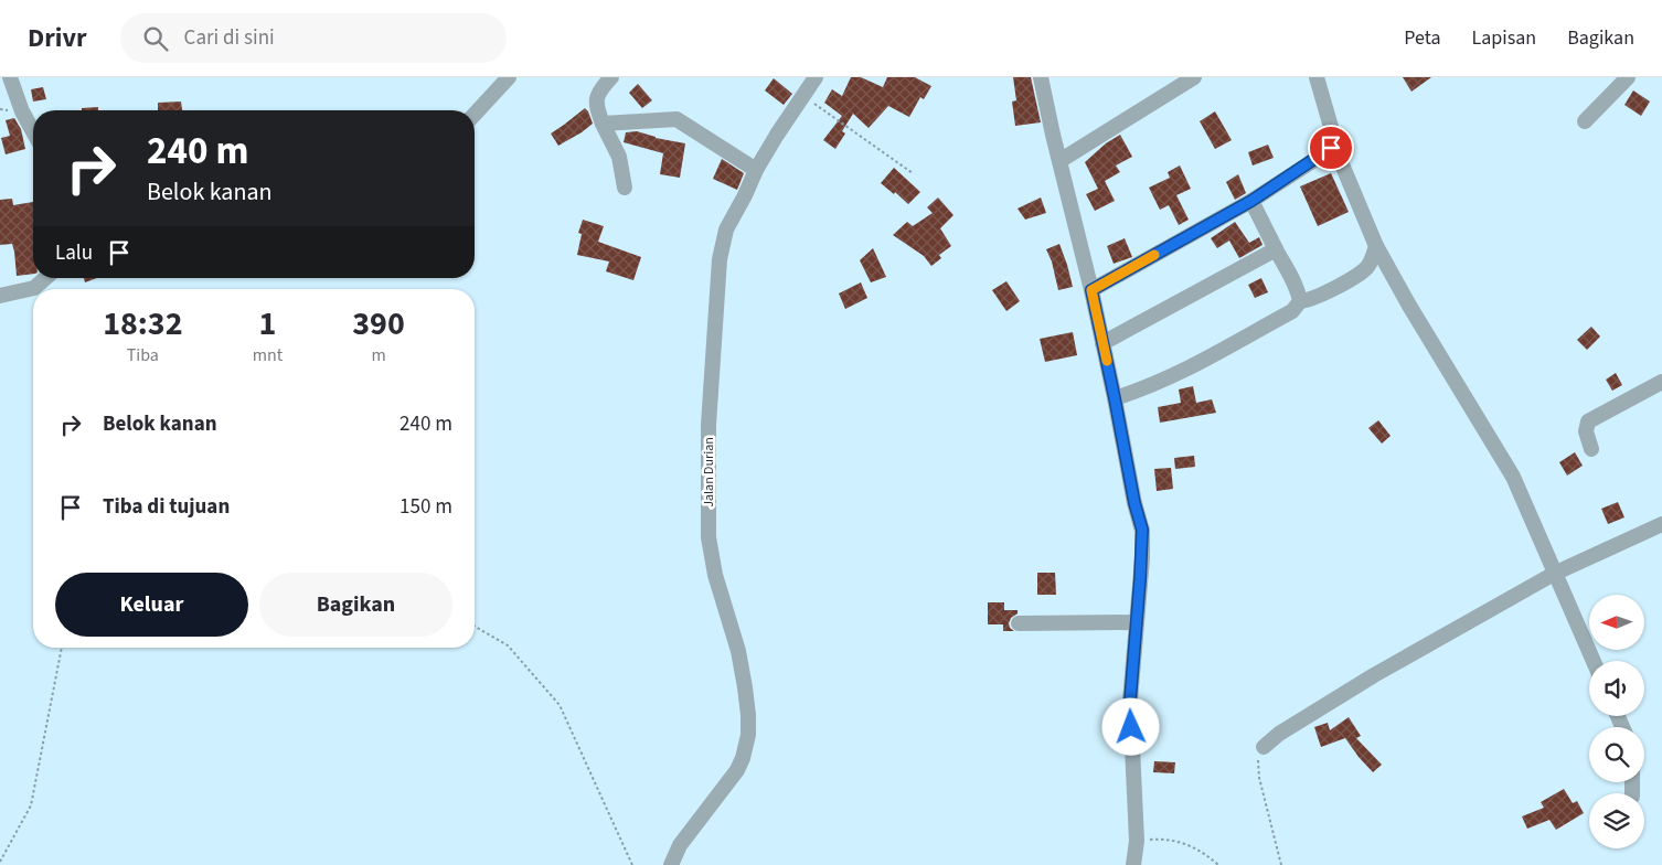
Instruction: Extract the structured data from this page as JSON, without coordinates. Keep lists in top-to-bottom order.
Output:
{
  "streets": {
    "street": ["Jalan Durian"]
  },
  "north": "left",
  "page": {
    "header": "Drivr",
    "search": "Cari di sini",
    "nav": ["Peta", "Lapisan", "Bagikan"],
    "turn": ["240 m", "Belok kanan"],
    "then": "Lalu",
    "eta": [
      "18:32",
      "Tiba",
      "1",
      "mnt",
      "390",
      "m"
    ],
    "list": [
      {
        "name": "Belok kanan",
        "value": "240 m"
      },
      {
        "name": "Tiba di tujuan",
        "value": "150 m"
      }
    ],
    "buttons": ["Keluar", "Bagikan"]
  }
}
